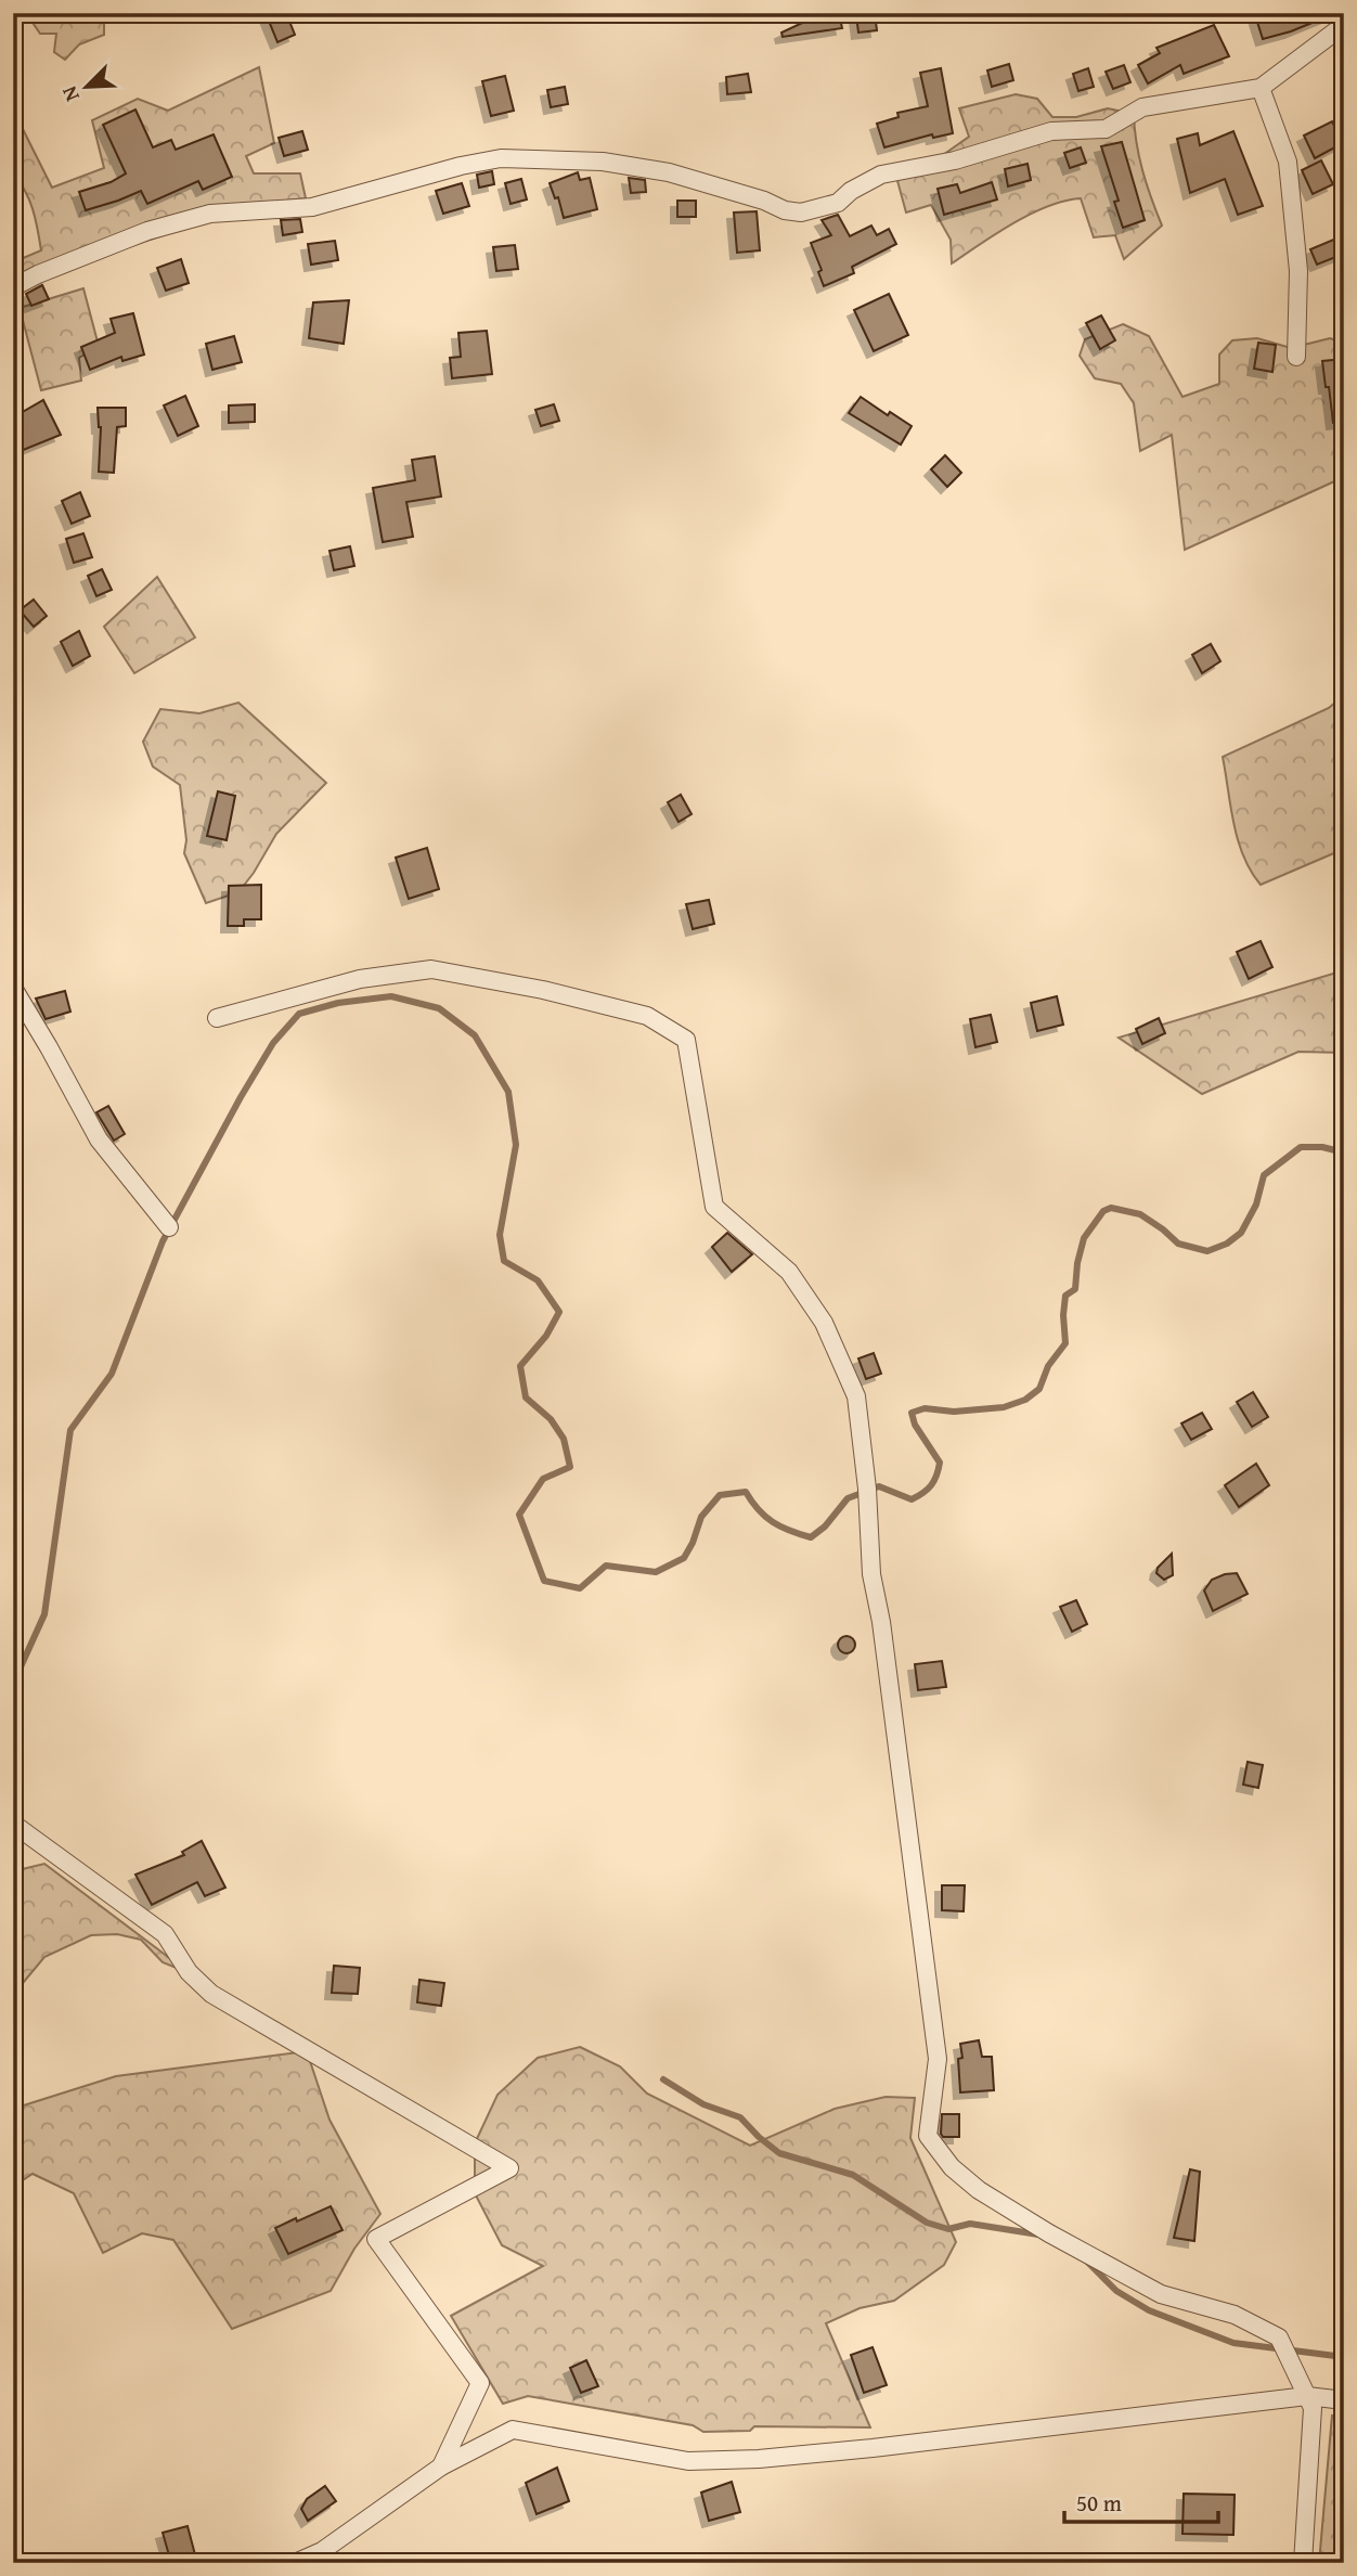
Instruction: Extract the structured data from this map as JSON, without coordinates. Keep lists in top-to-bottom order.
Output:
{
  "scale_bar": "50 m",
  "north": "bottom left"
}
